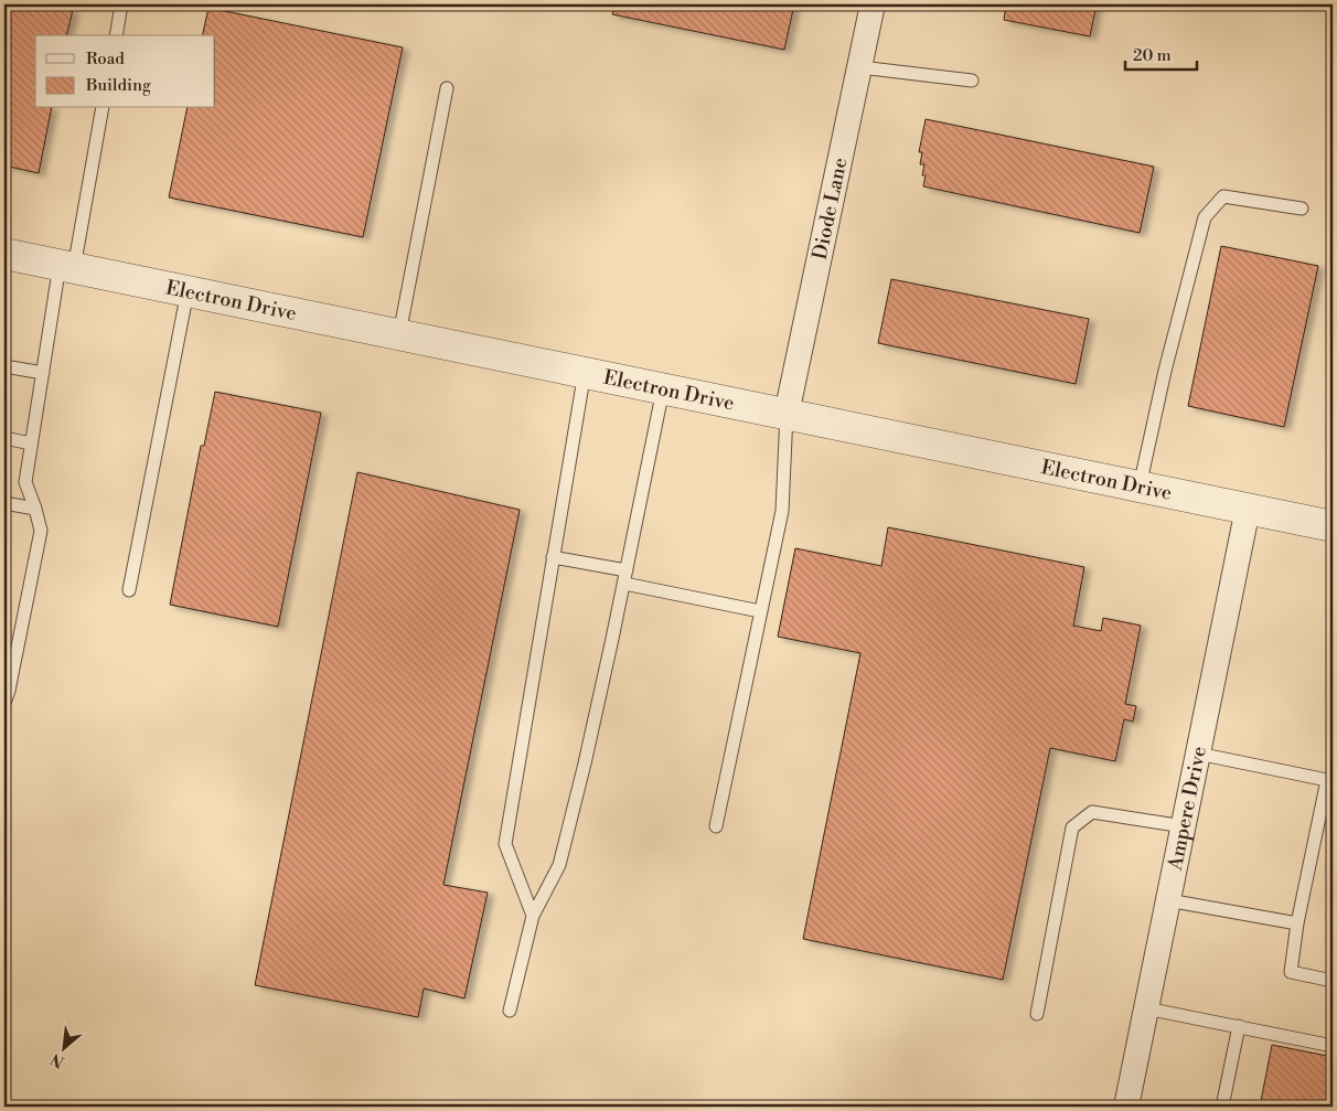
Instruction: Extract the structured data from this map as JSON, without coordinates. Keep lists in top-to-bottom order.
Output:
{
  "streets": {
    "street": ["Diode Lane", "Electron Drive", "Ampere Drive"]
  },
  "crossings": [
    ["Diode Lane", "Electron Drive"],
    ["Electron Drive", "Ampere Drive"]
  ],
  "legend": ["Road", "Building"],
  "scale_bar": "20 m",
  "north": "bottom left"
}
